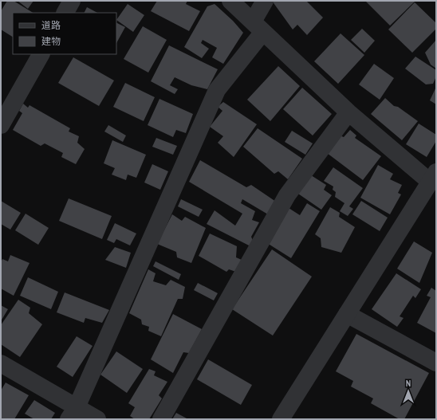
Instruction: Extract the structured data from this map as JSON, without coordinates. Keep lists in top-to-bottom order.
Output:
{
  "legend": ["道路", "建物"],
  "north": "top"
}
